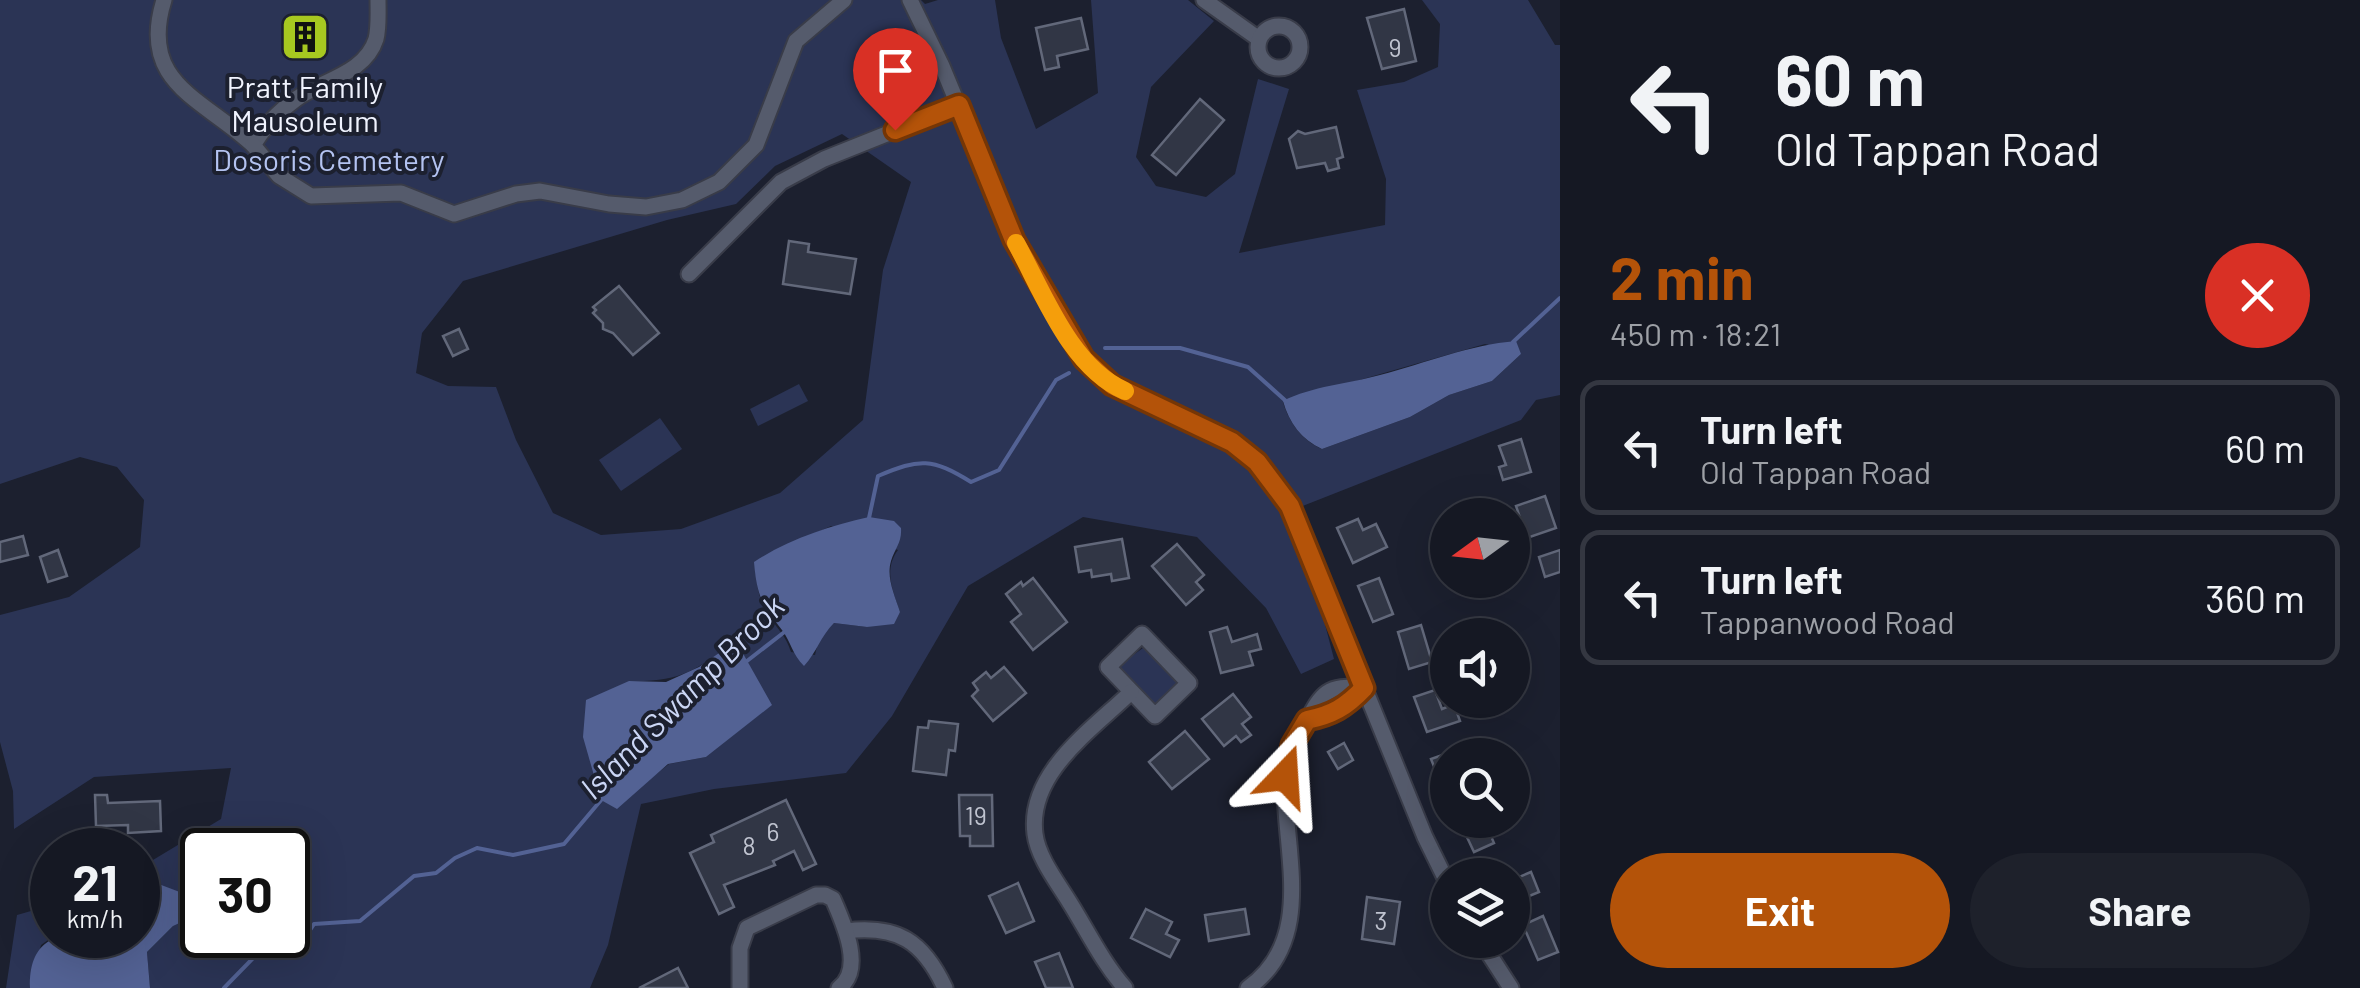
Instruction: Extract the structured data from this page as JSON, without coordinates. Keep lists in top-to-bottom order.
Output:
{
  "water": ["Island Swamp Brook"],
  "parks": ["Dosoris Cemetery"],
  "places": {
    "building": ["Pratt Family Mausoleum"]
  },
  "house_numbers": [
    "9",
    "19",
    "6",
    "8",
    "3"
  ],
  "north": "left",
  "page": {
    "turn": ["60 m", "Old Tappan Road"],
    "heading": ["2 min", "450 m · 18:21"],
    "list": [
      {
        "name": "Turn left",
        "note": "Old Tappan Road",
        "value": "60 m"
      },
      {
        "name": "Turn left",
        "note": "Tappanwood Road",
        "value": "360 m"
      }
    ],
    "speed": "21 km/h",
    "limit": "30",
    "buttons": ["Exit", "Share"]
  }
}
